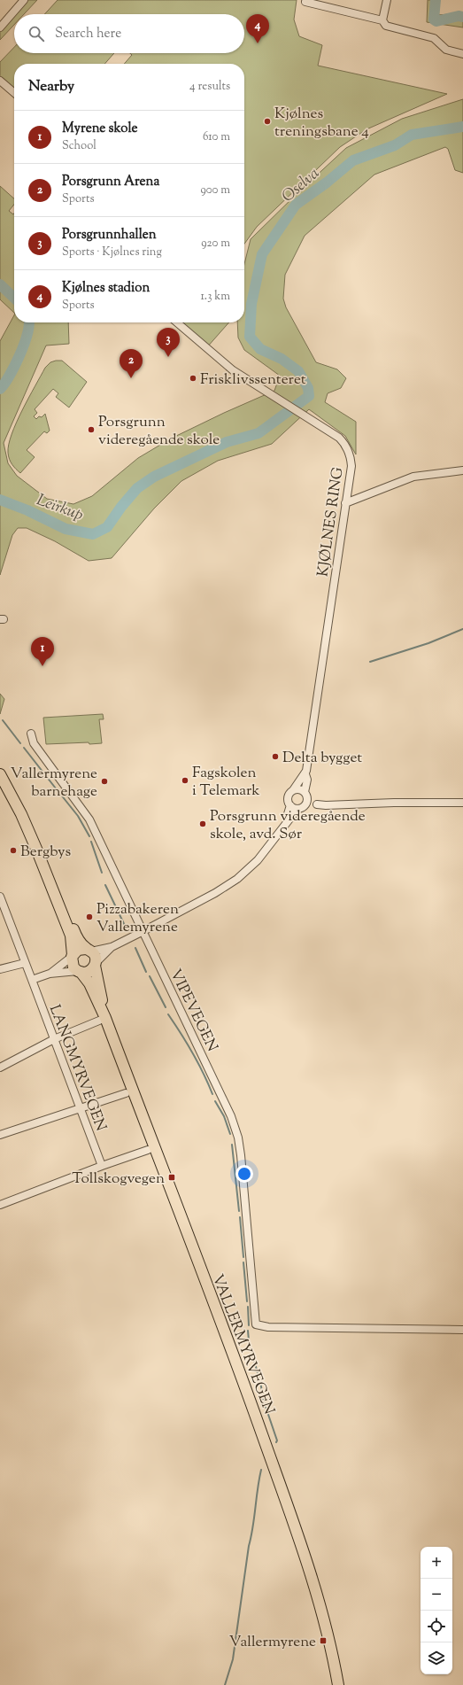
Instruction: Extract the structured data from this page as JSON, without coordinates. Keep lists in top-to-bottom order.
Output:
{
  "streets": {
    "main road": ["VALLERMYRVEGEN"],
    "street": ["KJØLNES RING", "VIPEVEGEN", "LANGMYRVEGEN"]
  },
  "water": ["Oselva", "Leirkup"],
  "places": {
    "other": [
      "Kjølnes treningsbane 4",
      "Frisklivssenteret",
      "Porsgrunn videregående skole",
      "Delta bygget",
      "Fagskolen i Telemark",
      "Vallermyrene barnehage",
      "Porsgrunn videregående skole, avd. Sør",
      "Bergbys",
      "Pizzabakeren Vallemyrene"
    ],
    "transit": ["Tollskogvegen", "Vallermyrene"]
  },
  "page": {
    "pins": [
      "4",
      "3",
      "2",
      "1"
    ],
    "search": "Search here",
    "heading": ["Nearby", "4 results"],
    "list": [
      {
        "mark": "1",
        "name": "Myrene skole",
        "note": "School",
        "value": "610 m"
      },
      {
        "mark": "2",
        "name": "Porsgrunn Arena",
        "note": "Sports",
        "value": "900 m"
      },
      {
        "mark": "3",
        "name": "Porsgrunnhallen",
        "note": "Sports · Kjølnes ring",
        "value": "920 m"
      },
      {
        "mark": "4",
        "name": "Kjølnes stadion",
        "note": "Sports",
        "value": "1.3 km"
      }
    ],
    "map_buttons": ["+", "−"]
  }
}
